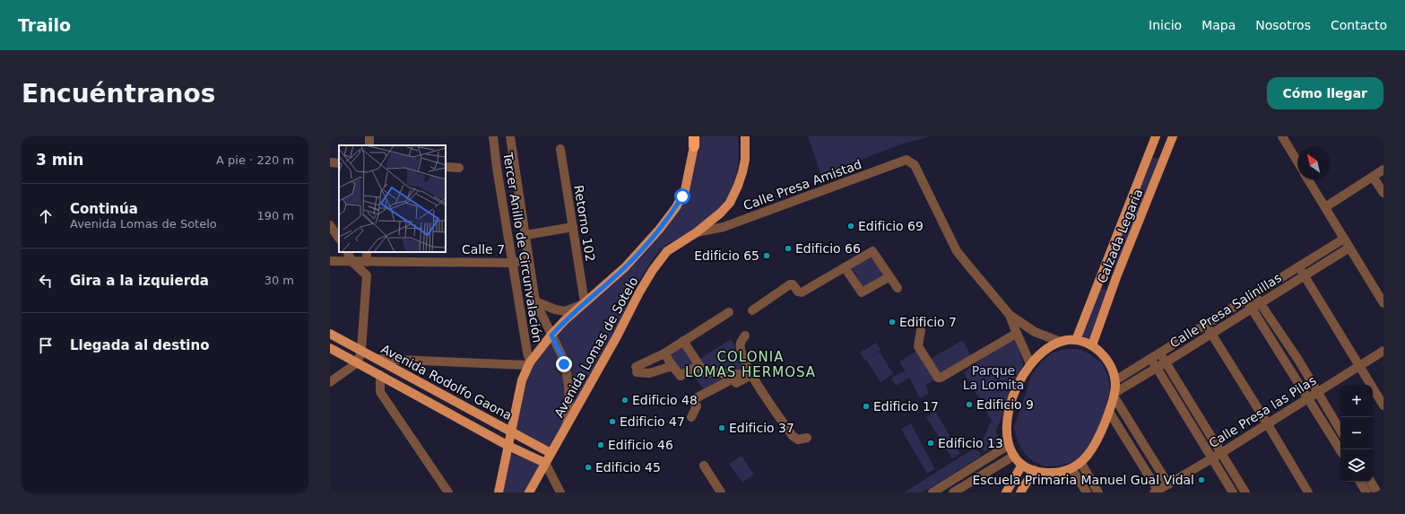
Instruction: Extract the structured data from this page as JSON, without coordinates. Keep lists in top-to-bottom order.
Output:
{
  "streets": {
    "main road": ["Calzada Legaria", "Avenida Lomas de Sotelo", "Avenida Rodolfo Gaona"],
    "street": [
      "Calle Presa Amistad",
      "Retorno 102",
      "Tercer Anillo de Circunvalación",
      "Calle 7",
      "Calle Presa Salinillas",
      "Calle Presa las Pilas"
    ]
  },
  "crossings": [
    ["Calle Presa Amistad", "Avenida Lomas de Sotelo"],
    ["Retorno 102", "Avenida Lomas de Sotelo"],
    ["Calzada Legaria", "Calle Presa Salinillas"],
    ["Tercer Anillo de Circunvalación", "Calle 7"],
    ["Tercer Anillo de Circunvalación", "Avenida Lomas de Sotelo"],
    ["Avenida Lomas de Sotelo", "Avenida Rodolfo Gaona"]
  ],
  "districts": ["COLONIA LOMAS HERMOSA"],
  "parks": ["Parque La Lomita"],
  "places": [
    "Edificio 69",
    "Edificio 66",
    "Edificio 65",
    "Edificio 7",
    "Edificio 48",
    "Edificio 9",
    "Edificio 17",
    "Edificio 47",
    "Edificio 37",
    "Edificio 13",
    "Edificio 46",
    "Edificio 45",
    "Escuela Primaria Manuel Gual Vidal"
  ],
  "north": "top left",
  "page": {
    "header": "Trailo",
    "nav": [
      "Inicio",
      "Mapa",
      "Nosotros",
      "Contacto"
    ],
    "buttons": "Cómo llegar",
    "title": "Encuéntranos",
    "heading": ["3 min", "A pie · 220 m"],
    "list": [
      ["Continúa", "Avenida Lomas de Sotelo", "190 m"],
      ["Gira a la izquierda", "30 m"],
      "Llegada al destino"
    ],
    "map_buttons": ["+", "−"]
  }
}
